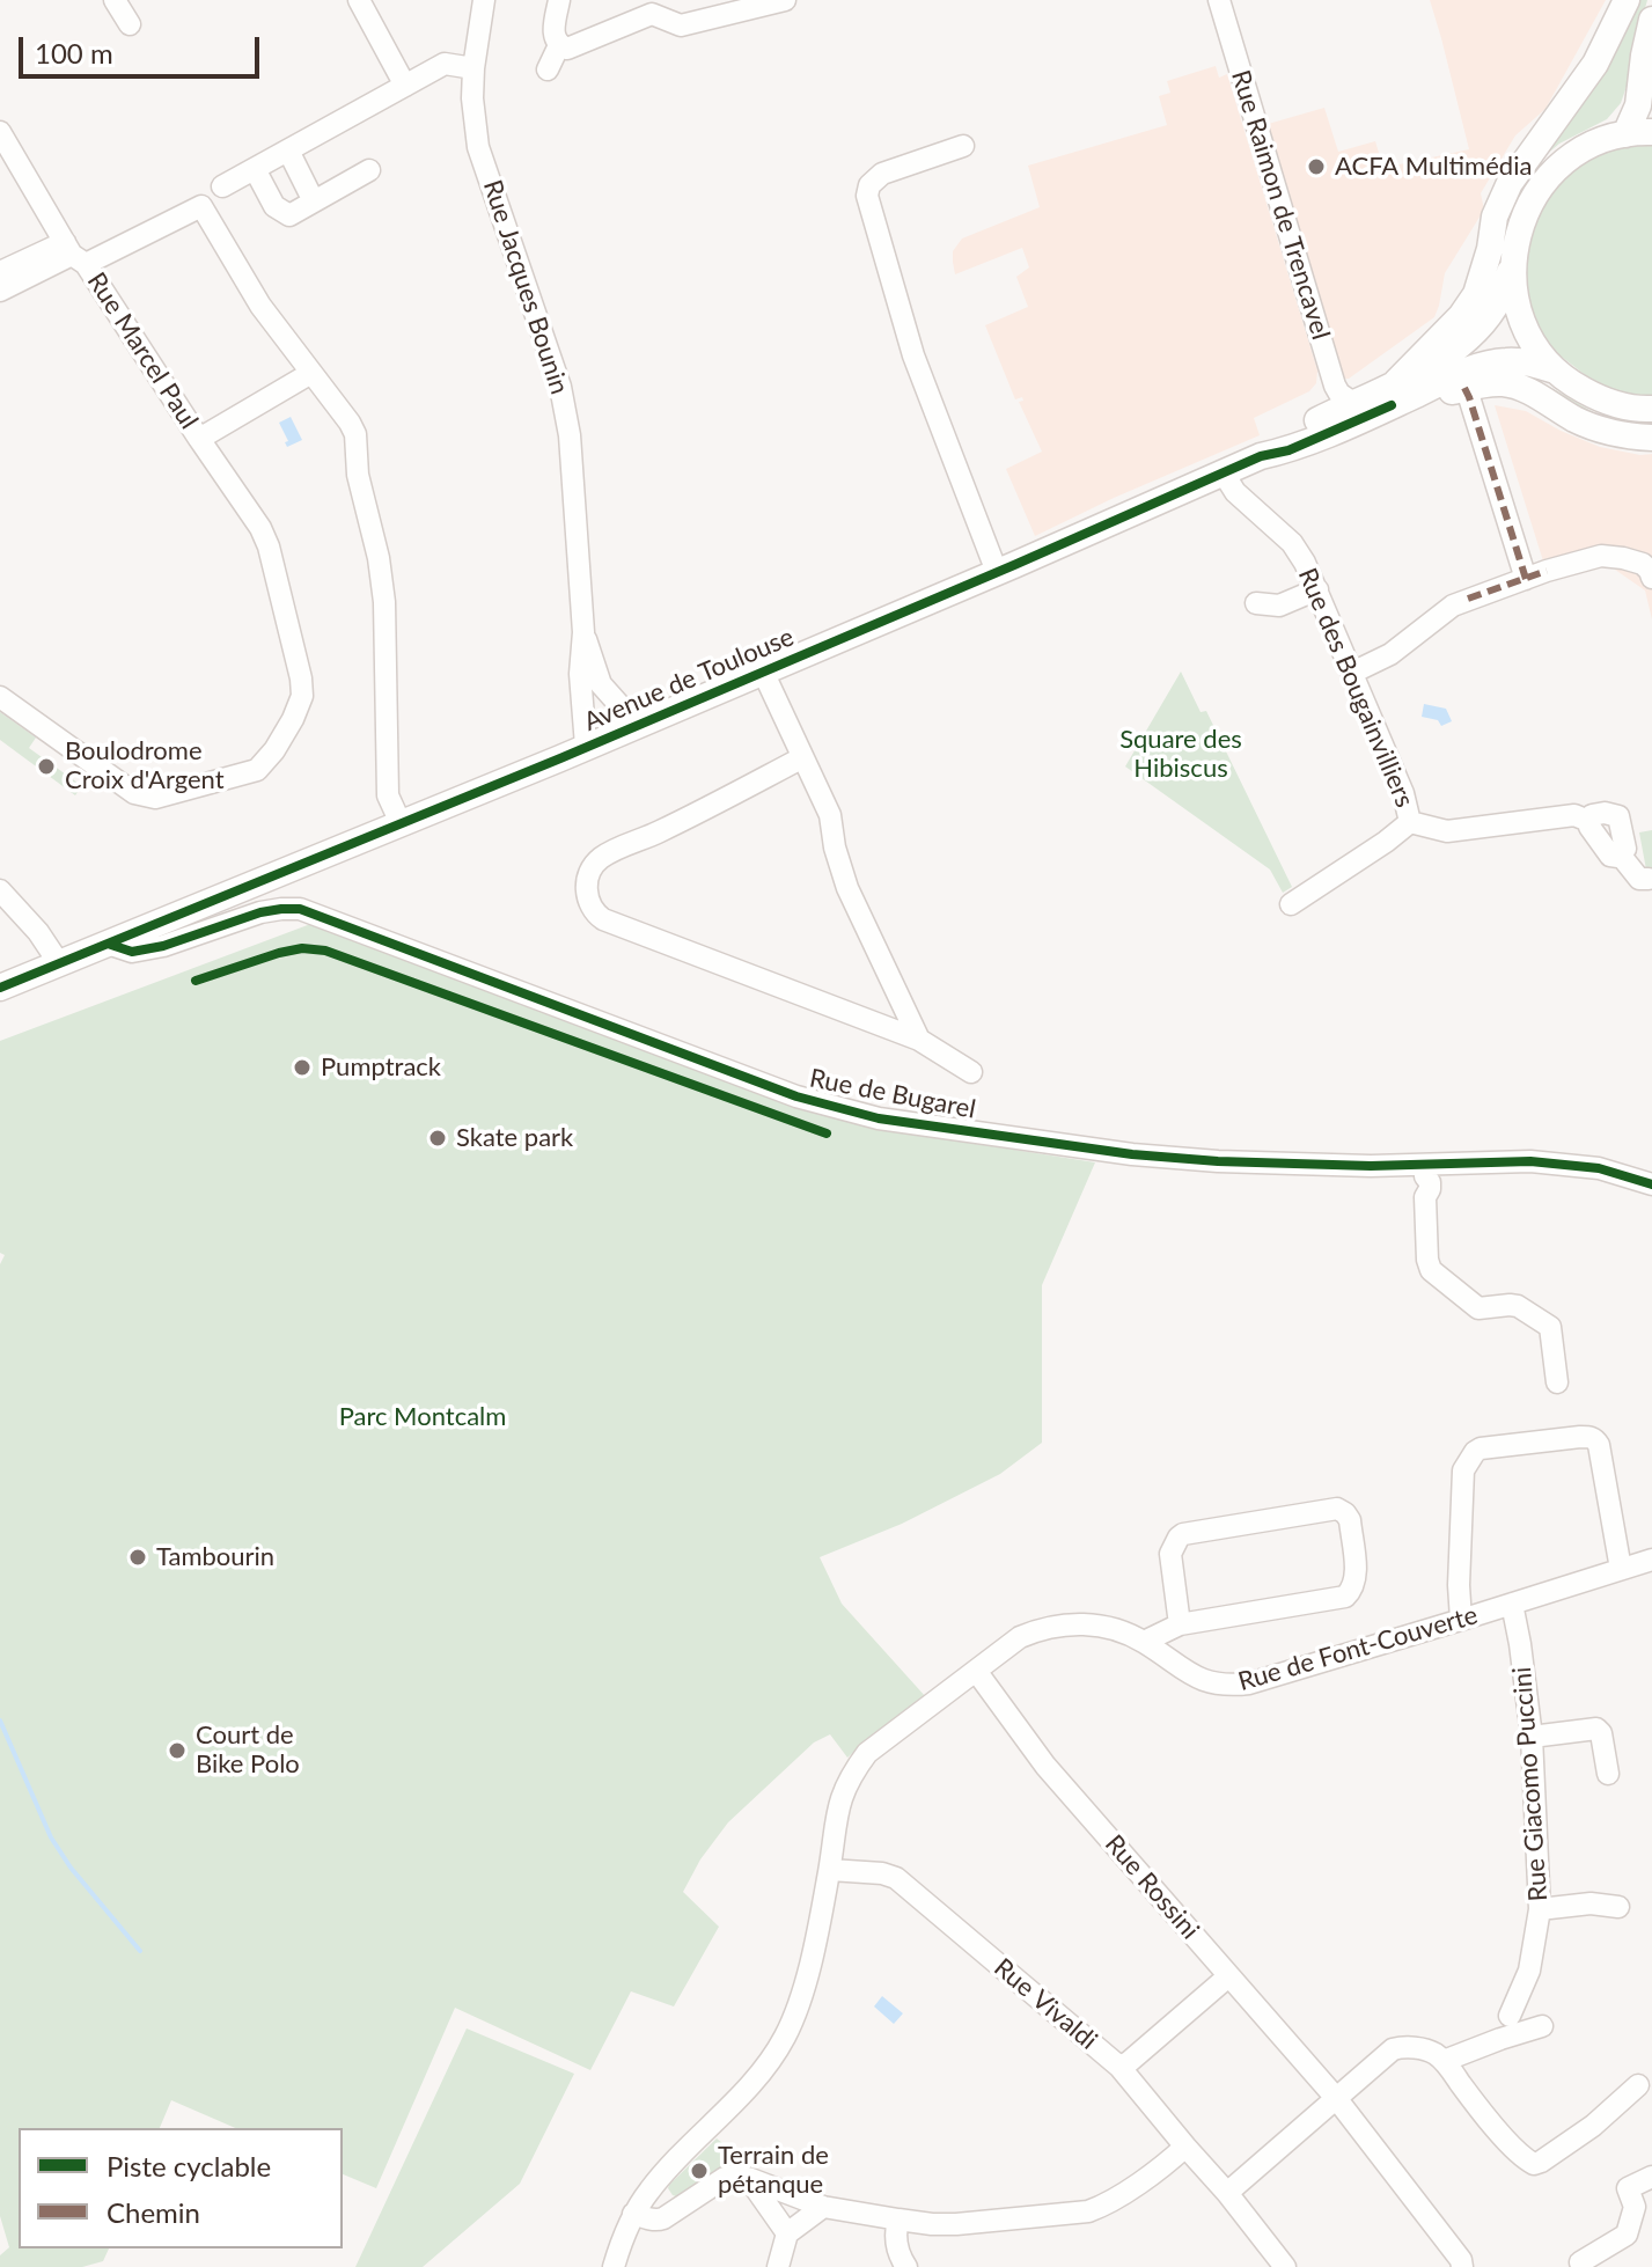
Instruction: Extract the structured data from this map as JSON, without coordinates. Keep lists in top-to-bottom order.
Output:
{
  "streets": {
    "main road": ["Avenue de Toulouse"],
    "street": [
      "Rue Raimon de Trencavel",
      "Rue Jacques Bounin",
      "Rue Marcel Paul",
      "Rue des Bougainvilliers",
      "Rue de Bugarel",
      "Rue de Font-Couverte",
      "Rue Giacomo Puccini",
      "Rue Rossini",
      "Rue Vivaldi"
    ]
  },
  "crossings": [
    ["Rue Raimon de Trencavel", "Avenue de Toulouse"],
    ["Rue Jacques Bounin", "Avenue de Toulouse"],
    ["Avenue de Toulouse", "Rue des Bougainvilliers"],
    ["Avenue de Toulouse", "Rue de Bugarel"],
    ["Rue de Font-Couverte", "Rue Giacomo Puccini"],
    ["Rue de Font-Couverte", "Rue Rossini"],
    ["Rue de Font-Couverte", "Rue Vivaldi"]
  ],
  "parks": ["Square des Hibiscus", "Parc Montcalm"],
  "places": [
    "ACFA Multimédia",
    "Boulodrome Croix d'Argent",
    "Pumptrack",
    "Skate park",
    "Tambourin",
    "Court de Bike Polo",
    "Terrain de pétanque"
  ],
  "legend": ["Piste cyclable", "Chemin"],
  "scale_bar": "100 m"
}
